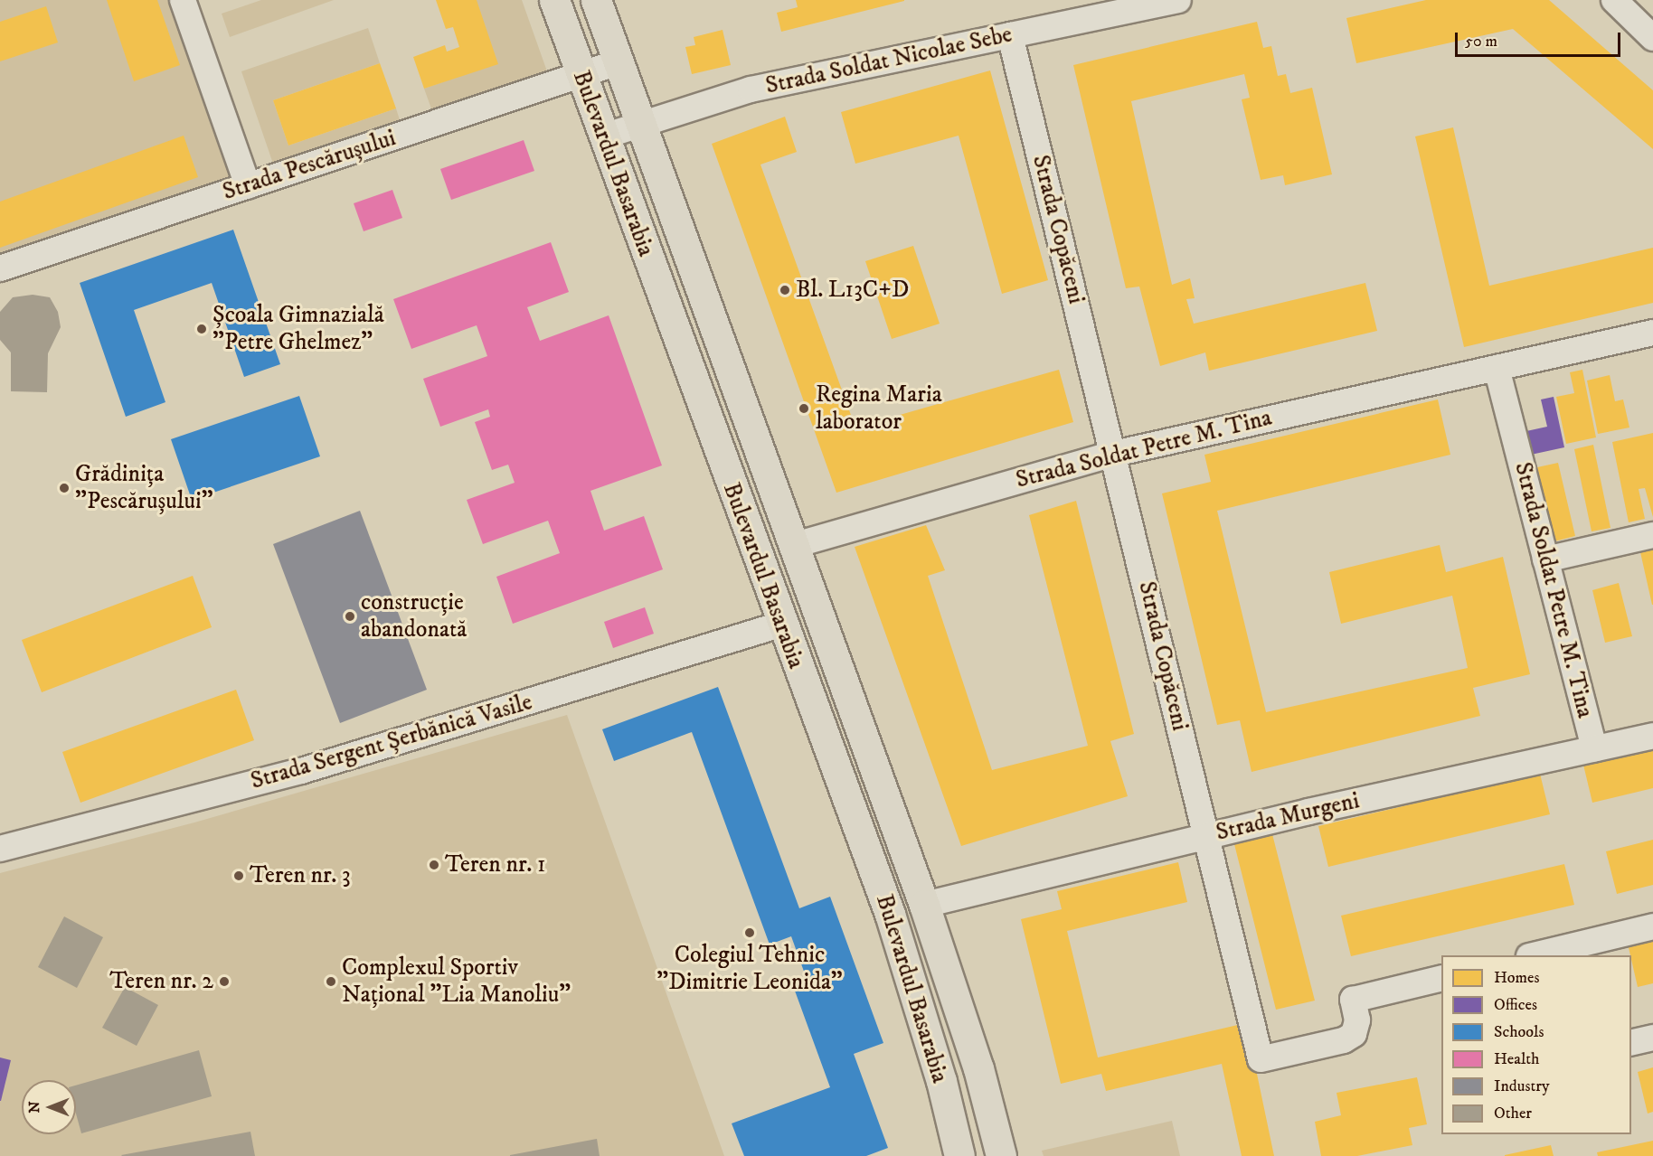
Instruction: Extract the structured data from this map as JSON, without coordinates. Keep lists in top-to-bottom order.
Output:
{
  "streets": {
    "main road": ["Bulevardul Basarabia"],
    "street": [
      "Strada Soldat Nicolae Sebe",
      "Strada Pescărușului",
      "Strada Copăceni",
      "Strada Soldat Petre M. Tina",
      "Strada Sergent Șerbănică Vasile",
      "Strada Murgeni"
    ]
  },
  "crossings": [
    ["Strada Soldat Nicolae Sebe", "Bulevardul Basarabia"],
    ["Strada Soldat Nicolae Sebe", "Strada Copăceni"],
    ["Bulevardul Basarabia", "Strada Pescărușului"],
    ["Bulevardul Basarabia", "Strada Soldat Petre M. Tina"],
    ["Bulevardul Basarabia", "Strada Sergent Șerbănică Vasile"],
    ["Bulevardul Basarabia", "Strada Murgeni"],
    ["Strada Copăceni", "Strada Soldat Petre M. Tina"],
    ["Strada Copăceni", "Strada Murgeni"],
    ["Strada Soldat Petre M. Tina", "Strada Murgeni"]
  ],
  "places": [
    "Bl. L13C+D",
    "Școala Gimnazială \"Petre Ghelmez\"",
    "Regina Maria laborator",
    "Grădinița \"Pescărușului\"",
    "construcție abandonată",
    "Teren nr. 1",
    "Teren nr. 3",
    "Colegiul Tehnic \"Dimitrie Leonida\"",
    "Teren nr. 2",
    "Complexul Sportiv Național \"Lia Manoliu\""
  ],
  "legend": [
    "Homes",
    "Offices",
    "Schools",
    "Health",
    "Industry",
    "Other"
  ],
  "scale_bar": "50 m",
  "north": "left"
}
